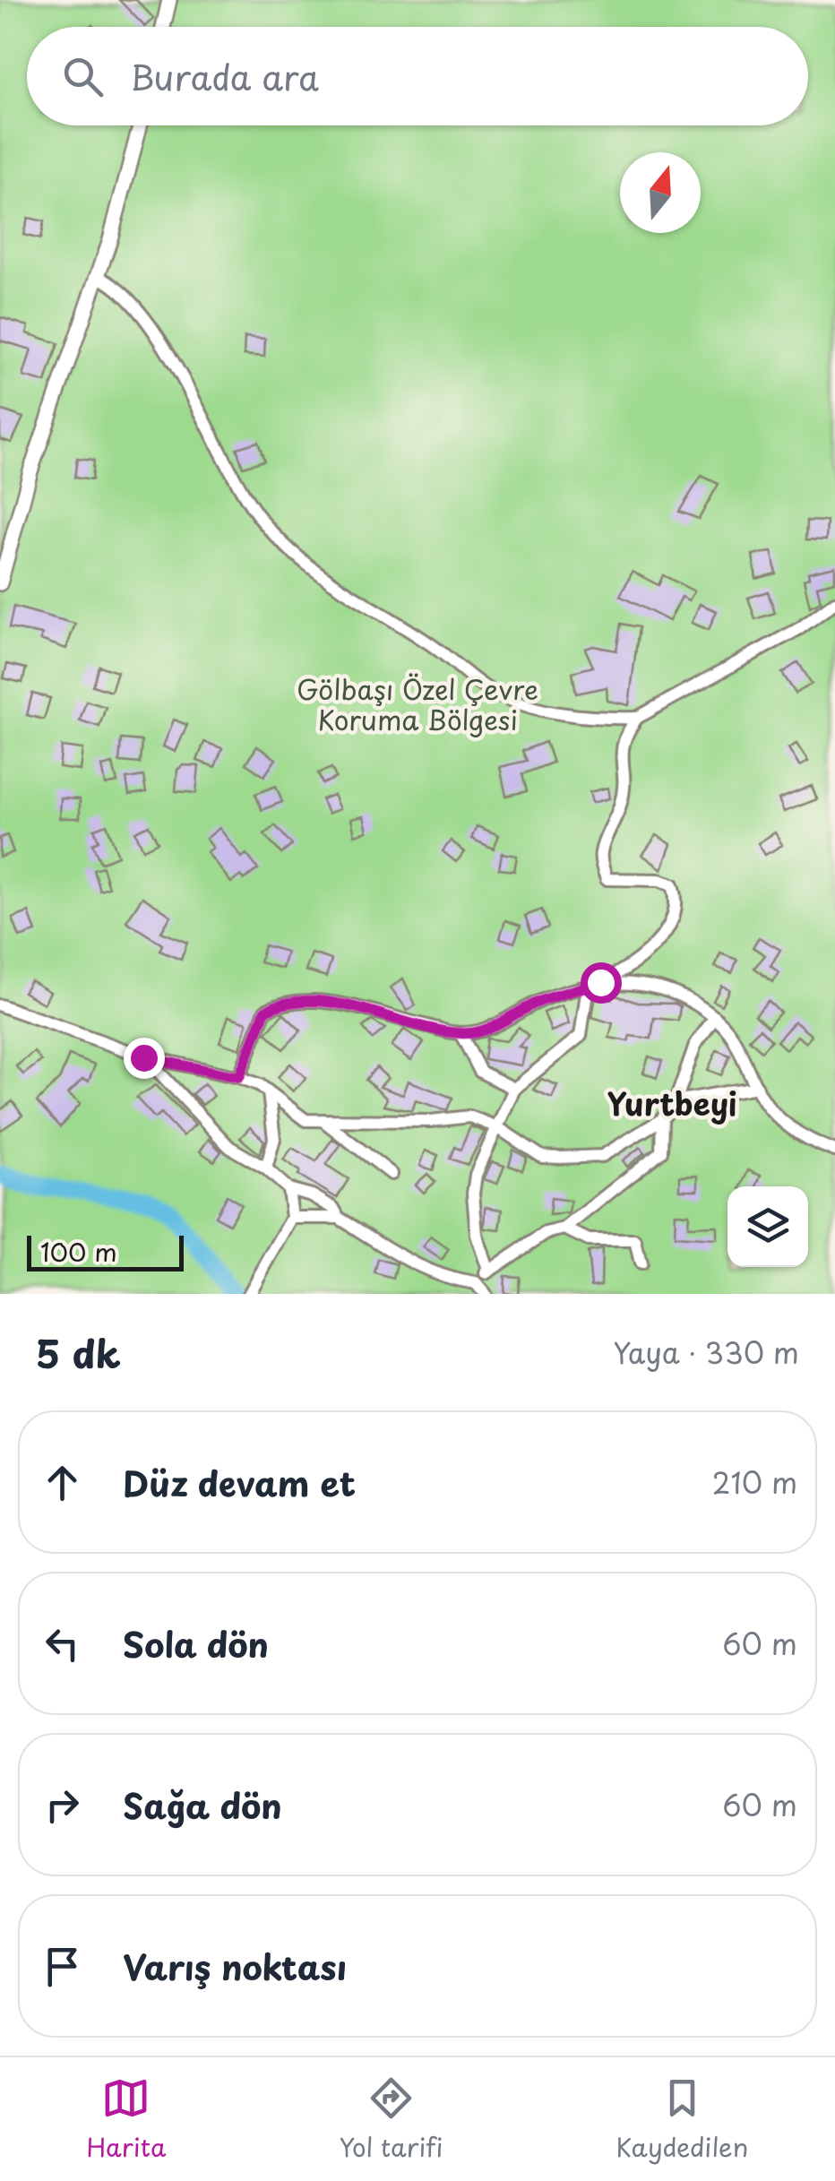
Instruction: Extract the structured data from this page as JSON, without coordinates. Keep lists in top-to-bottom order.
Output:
{
  "districts": ["Yurtbeyi"],
  "parks": ["Gölbaşı Özel Çevre Koruma Bölgesi"],
  "scale_bar": "100 m",
  "north": "top",
  "page": {
    "search": "Burada ara",
    "scale": "100 m",
    "heading": ["5 dk", "Yaya · 330 m"],
    "list": [
      ["Düz devam et", "210 m"],
      ["Sola dön", "60 m"],
      ["Sağa dön", "60 m"],
      "Varış noktası"
    ],
    "nav": ["Harita", "Yol tarifi", "Kaydedilen"]
  }
}
